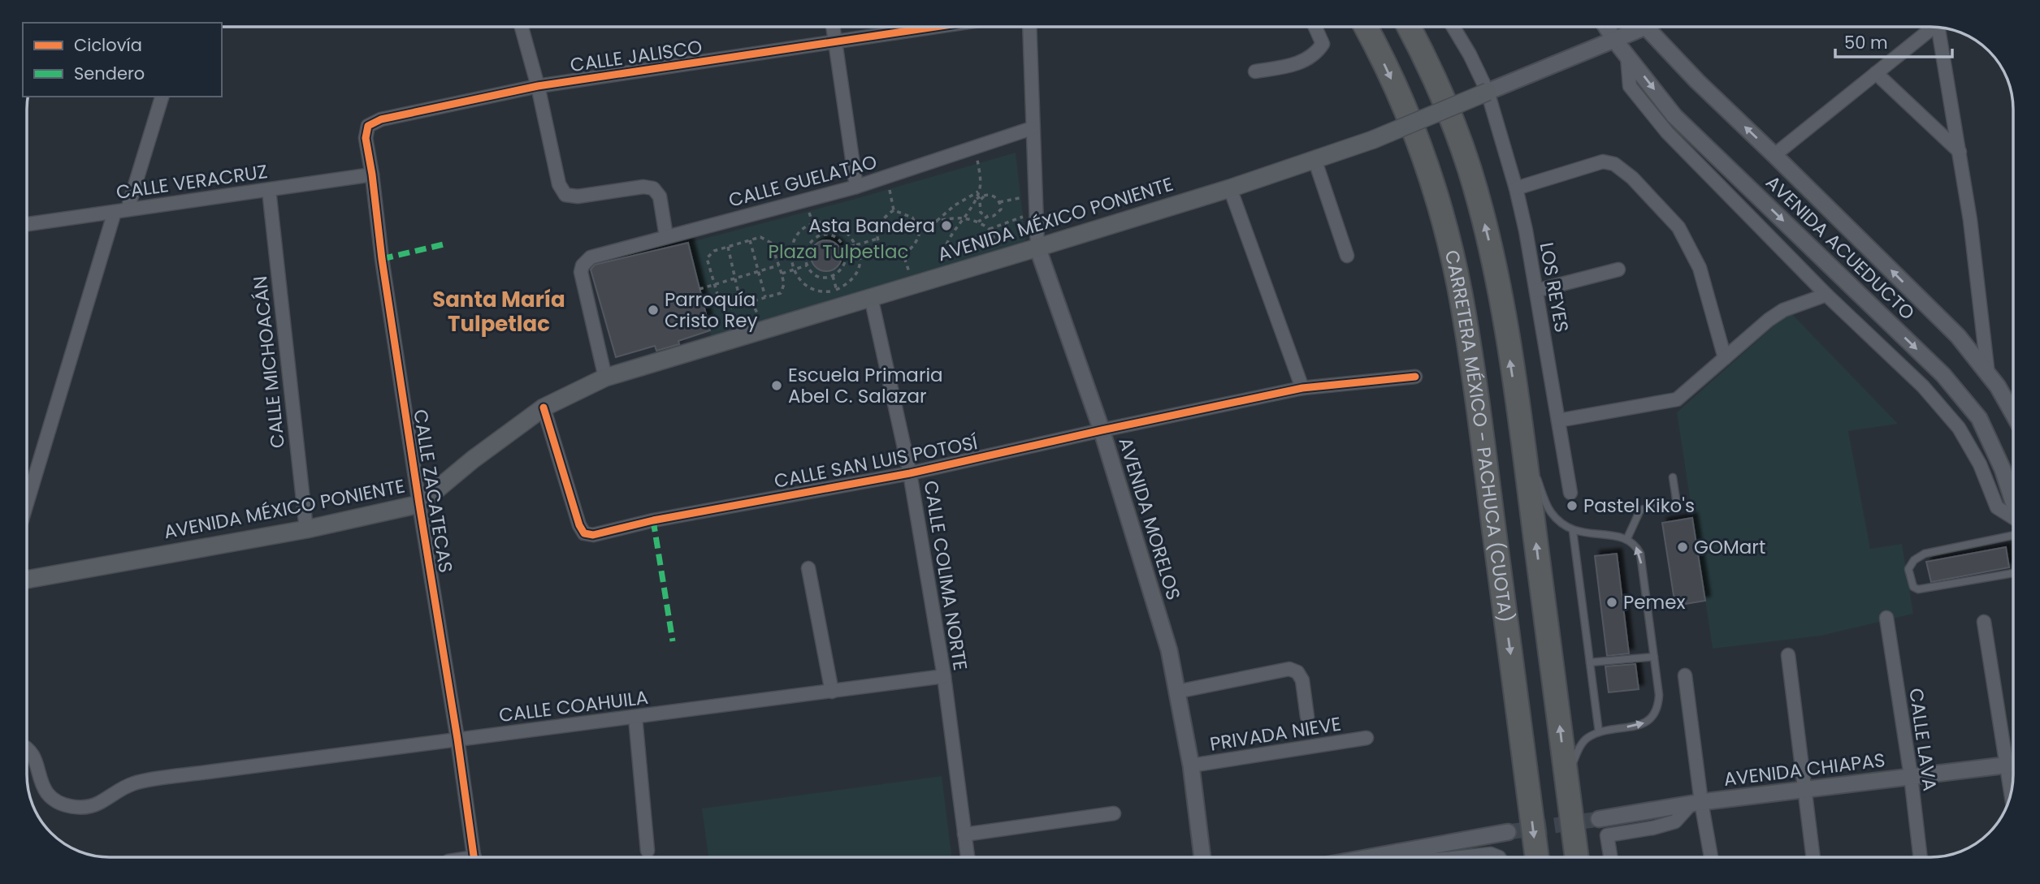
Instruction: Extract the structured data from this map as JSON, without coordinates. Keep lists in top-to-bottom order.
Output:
{
  "streets": {
    "highway": ["CARRETERA MÉXICO - PACHUCA (CUOTA)"],
    "main road": ["AVENIDA MÉXICO PONIENTE"],
    "street": [
      "CALLE JALISCO",
      "CALLE GUELATAO",
      "CALLE VERACRUZ",
      "AVENIDA ACUEDUCTO",
      "LOS REYES",
      "CALLE MICHOACÁN",
      "CALLE SAN LUIS POTOSÍ",
      "CALLE ZACATECAS",
      "AVENIDA MORELOS",
      "CALLE COLIMA NORTE",
      "CALLE COAHUILA",
      "PRIVADA NIEVE",
      "CALLE LAVA",
      "AVENIDA CHIAPAS"
    ]
  },
  "crossings": [
    ["CALLE JALISCO", "CALLE ZACATECAS"],
    ["CALLE GUELATAO", "AVENIDA MÉXICO PONIENTE"],
    ["CALLE GUELATAO", "AVENIDA MORELOS"],
    ["CALLE VERACRUZ", "CALLE MICHOACÁN"],
    ["CALLE VERACRUZ", "CALLE ZACATECAS"],
    ["AVENIDA MÉXICO PONIENTE", "LOS REYES"],
    ["AVENIDA MÉXICO PONIENTE", "CALLE MICHOACÁN"],
    ["AVENIDA MÉXICO PONIENTE", "CALLE SAN LUIS POTOSÍ"],
    ["AVENIDA MÉXICO PONIENTE", "CALLE ZACATECAS"],
    ["AVENIDA MÉXICO PONIENTE", "AVENIDA MORELOS"],
    ["AVENIDA MÉXICO PONIENTE", "CALLE COLIMA NORTE"],
    ["CALLE SAN LUIS POTOSÍ", "AVENIDA MORELOS"],
    ["CALLE SAN LUIS POTOSÍ", "CALLE COLIMA NORTE"],
    ["CALLE ZACATECAS", "CALLE COAHUILA"],
    ["AVENIDA MORELOS", "PRIVADA NIEVE"],
    ["CALLE COLIMA NORTE", "CALLE COAHUILA"],
    ["CALLE LAVA", "AVENIDA CHIAPAS"]
  ],
  "districts": ["Santa María Tulpetlac"],
  "parks": ["Plaza Tulpetlac"],
  "places": [
    "Asta Bandera",
    "Parroquía Cristo Rey",
    "Escuela Primaria Abel C. Salazar",
    "Pastel Kiko's",
    "GOMart",
    "Pemex"
  ],
  "legend": ["Ciclovía", "Sendero"],
  "scale_bar": "50 m"
}
